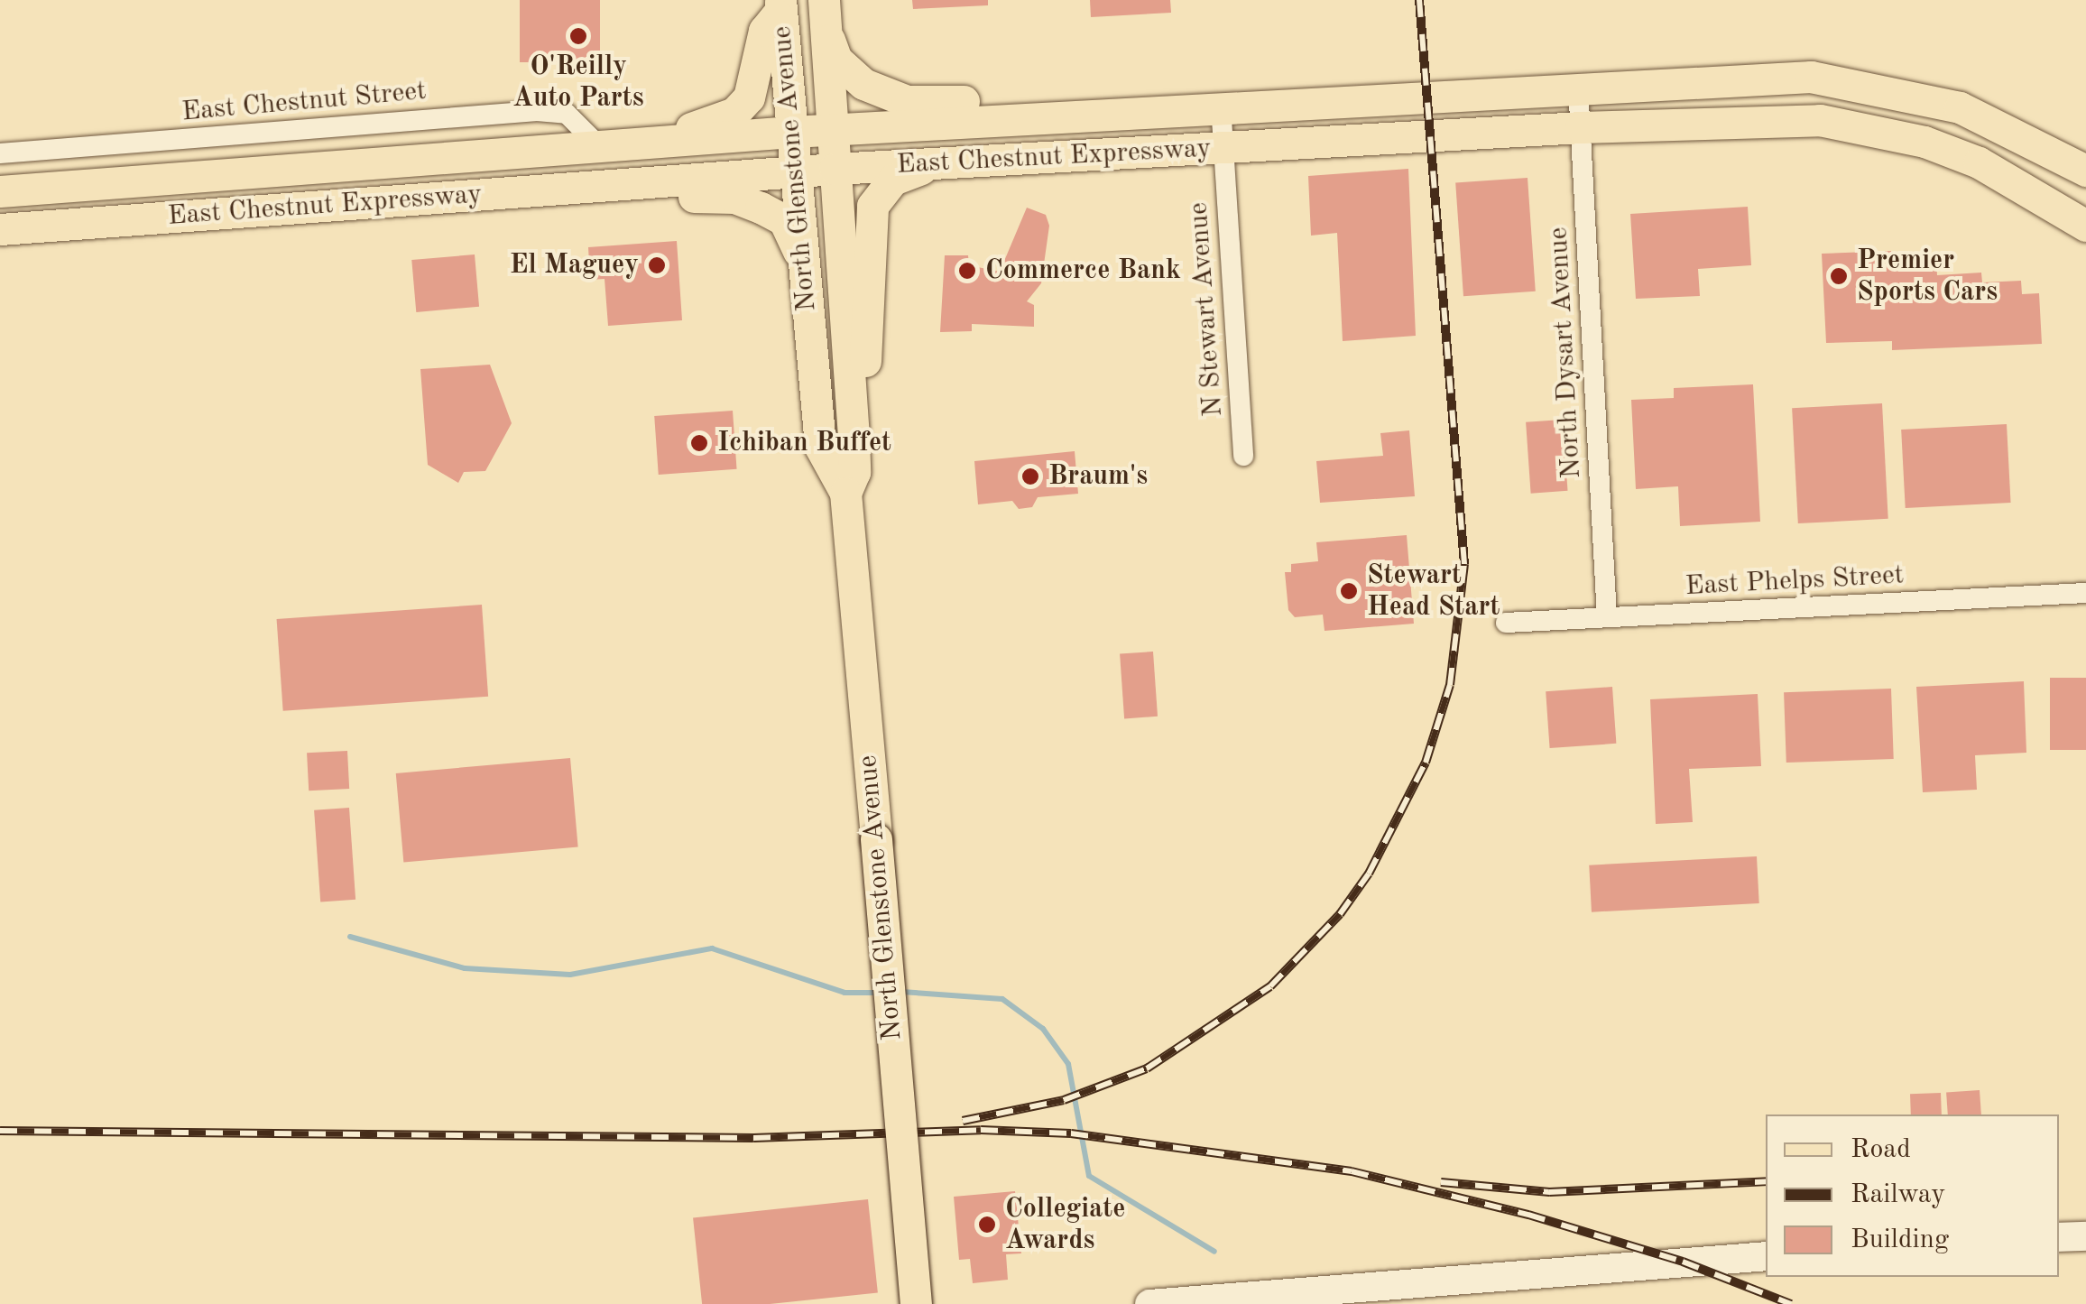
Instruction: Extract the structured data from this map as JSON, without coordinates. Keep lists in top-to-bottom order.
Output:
{
  "streets": {
    "main road": ["East Chestnut Expressway", "North Glenstone Avenue"],
    "street": [
      "East Chestnut Street",
      "N Stewart Avenue",
      "North Dysart Avenue",
      "East Phelps Street"
    ]
  },
  "crossings": [
    ["East Chestnut Street", "East Chestnut Expressway"],
    ["East Chestnut Expressway", "North Glenstone Avenue"],
    ["East Chestnut Expressway", "N Stewart Avenue"],
    ["East Chestnut Expressway", "North Dysart Avenue"],
    ["North Dysart Avenue", "East Phelps Street"]
  ],
  "places": [
    "O'Reilly Auto Parts",
    "El Maguey",
    "Commerce Bank",
    "Premier Sports Cars",
    "Ichiban Buffet",
    "Braum's",
    "Stewart Head Start",
    "Collegiate Awards"
  ],
  "legend": ["Road", "Railway", "Building"]
}
